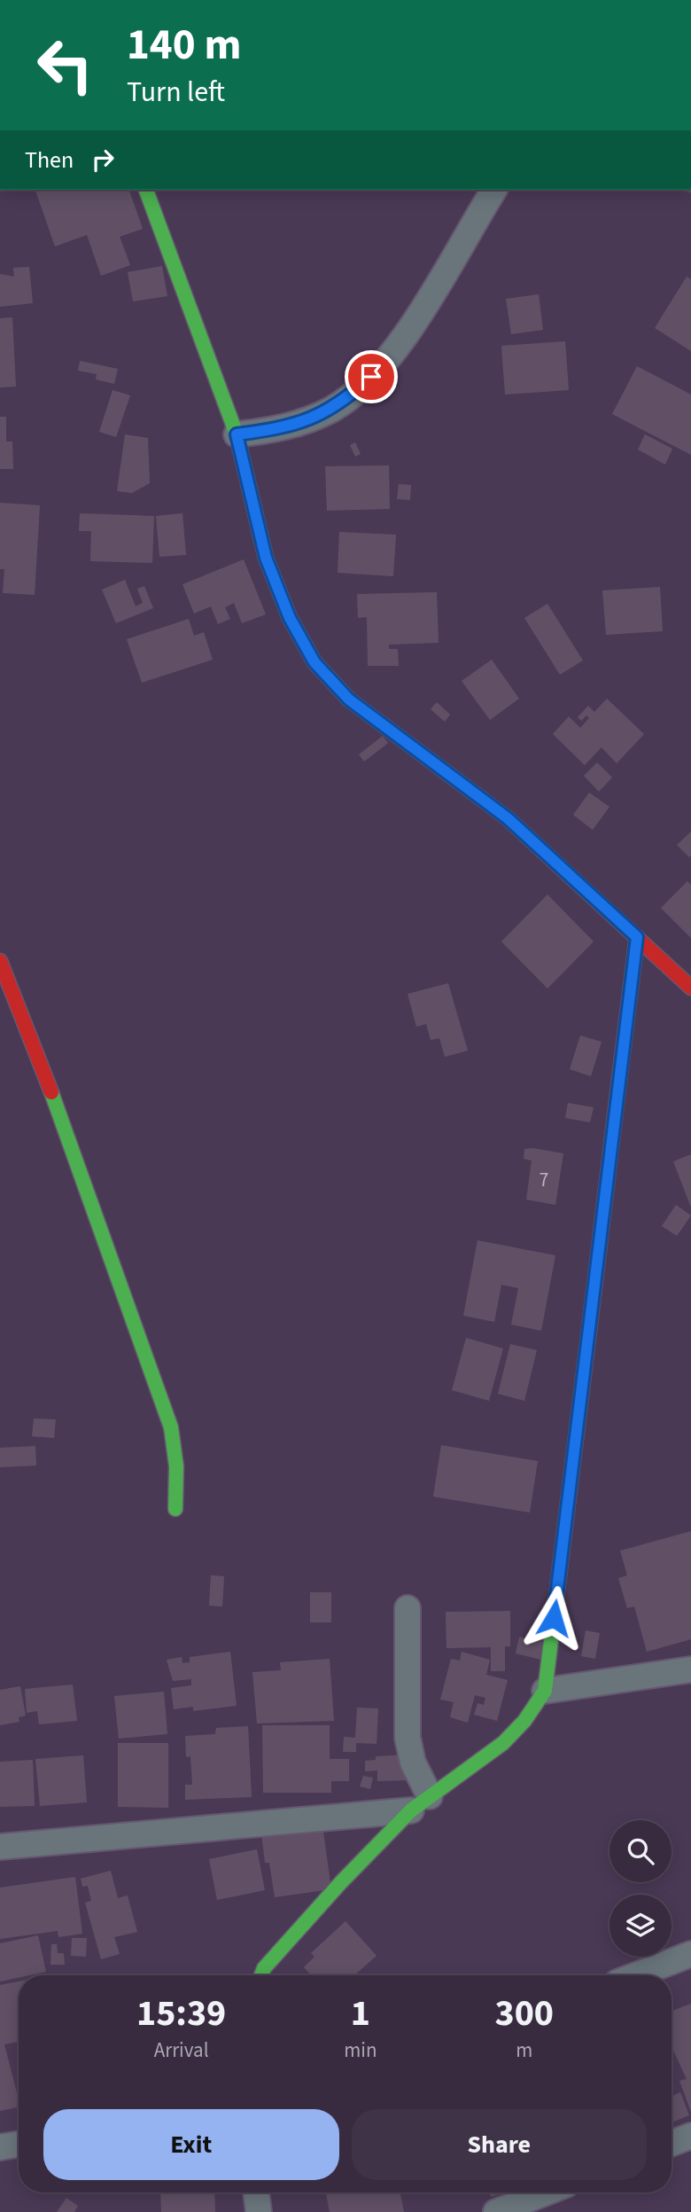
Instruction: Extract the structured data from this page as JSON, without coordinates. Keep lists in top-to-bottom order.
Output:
{
  "house_numbers": ["7"],
  "page": {
    "turn": ["140 m", "Turn left"],
    "then": "Then",
    "eta": [
      "15:39",
      "Arrival",
      "1",
      "min",
      "300",
      "m"
    ],
    "buttons": ["Exit", "Share"]
  }
}
